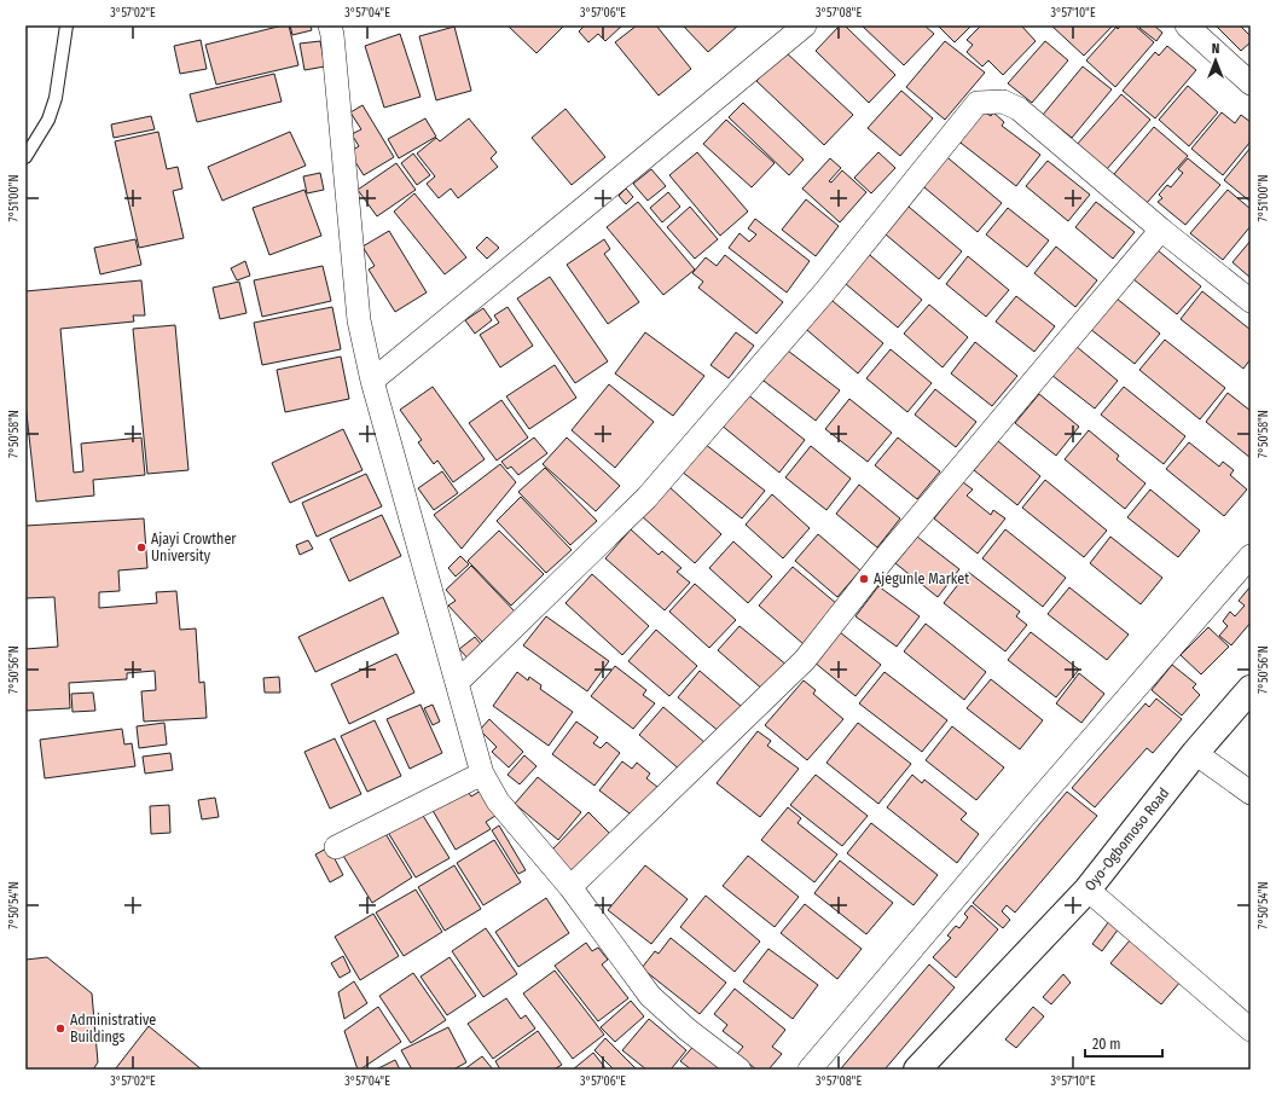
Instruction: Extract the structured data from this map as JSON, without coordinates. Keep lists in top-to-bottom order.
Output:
{
  "streets": {
    "highway": ["Oyo-Ogbomoso Road"]
  },
  "places": ["Ajayi Crowther University", "Ajegunle Market", "Administrative Buildings"],
  "scale_bar": "20 m",
  "north": "top",
  "coordinates": [
    "3°57'02\"E",
    "3°57'04\"E",
    "3°57'06\"E",
    "3°57'08\"E",
    "3°57'10\"E",
    "7°51'00\"N",
    "7°50'58\"N",
    "7°50'56\"N",
    "7°50'54\"N"
  ]
}
